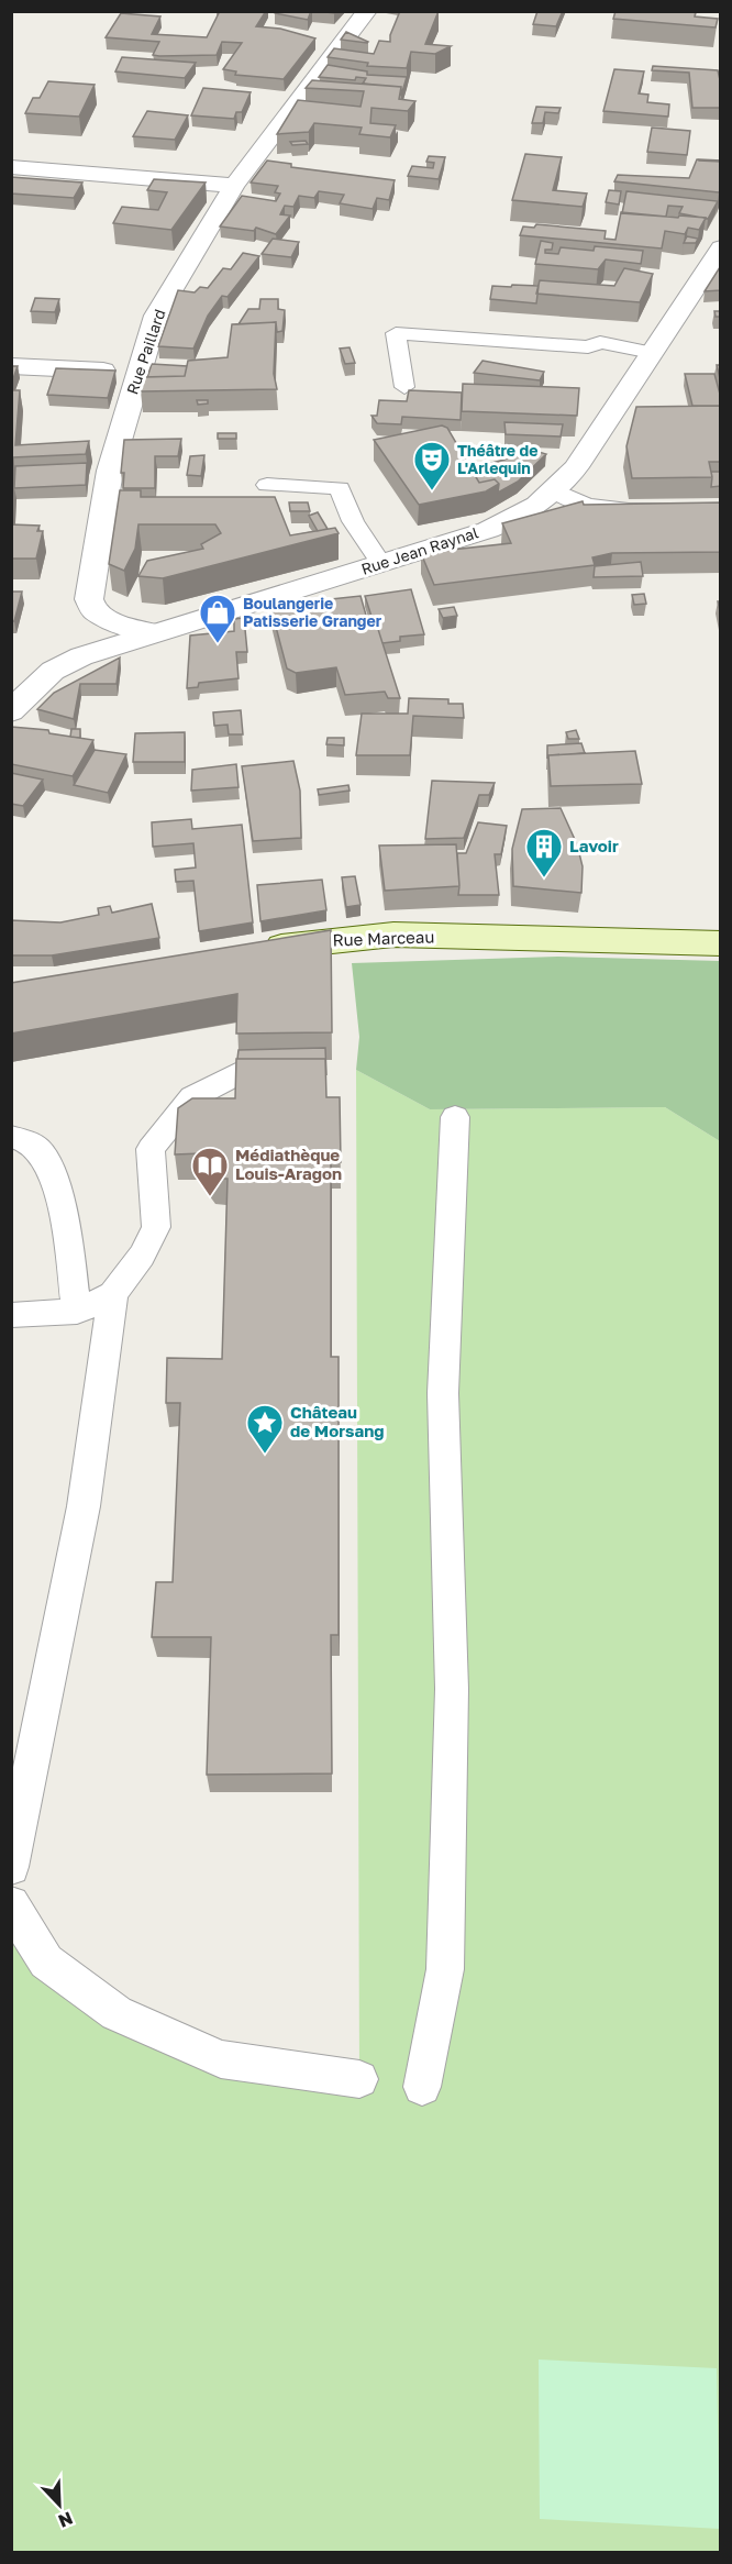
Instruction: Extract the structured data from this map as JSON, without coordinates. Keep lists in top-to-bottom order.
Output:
{
  "streets": {
    "main road": ["Rue Marceau"],
    "street": ["Rue Paillard", "Rue Jean Raynal"]
  },
  "crossings": [
    ["Rue Paillard", "Rue Jean Raynal"]
  ],
  "places": {
    "theatre": ["Théâtre de L'Arlequin"],
    "shop": ["Boulangerie Patisserie Granger"],
    "building": ["Lavoir"],
    "library": ["Médiathèque Louis-Aragon"],
    "place": ["Château de Morsang"]
  },
  "north": "bottom right"
}
